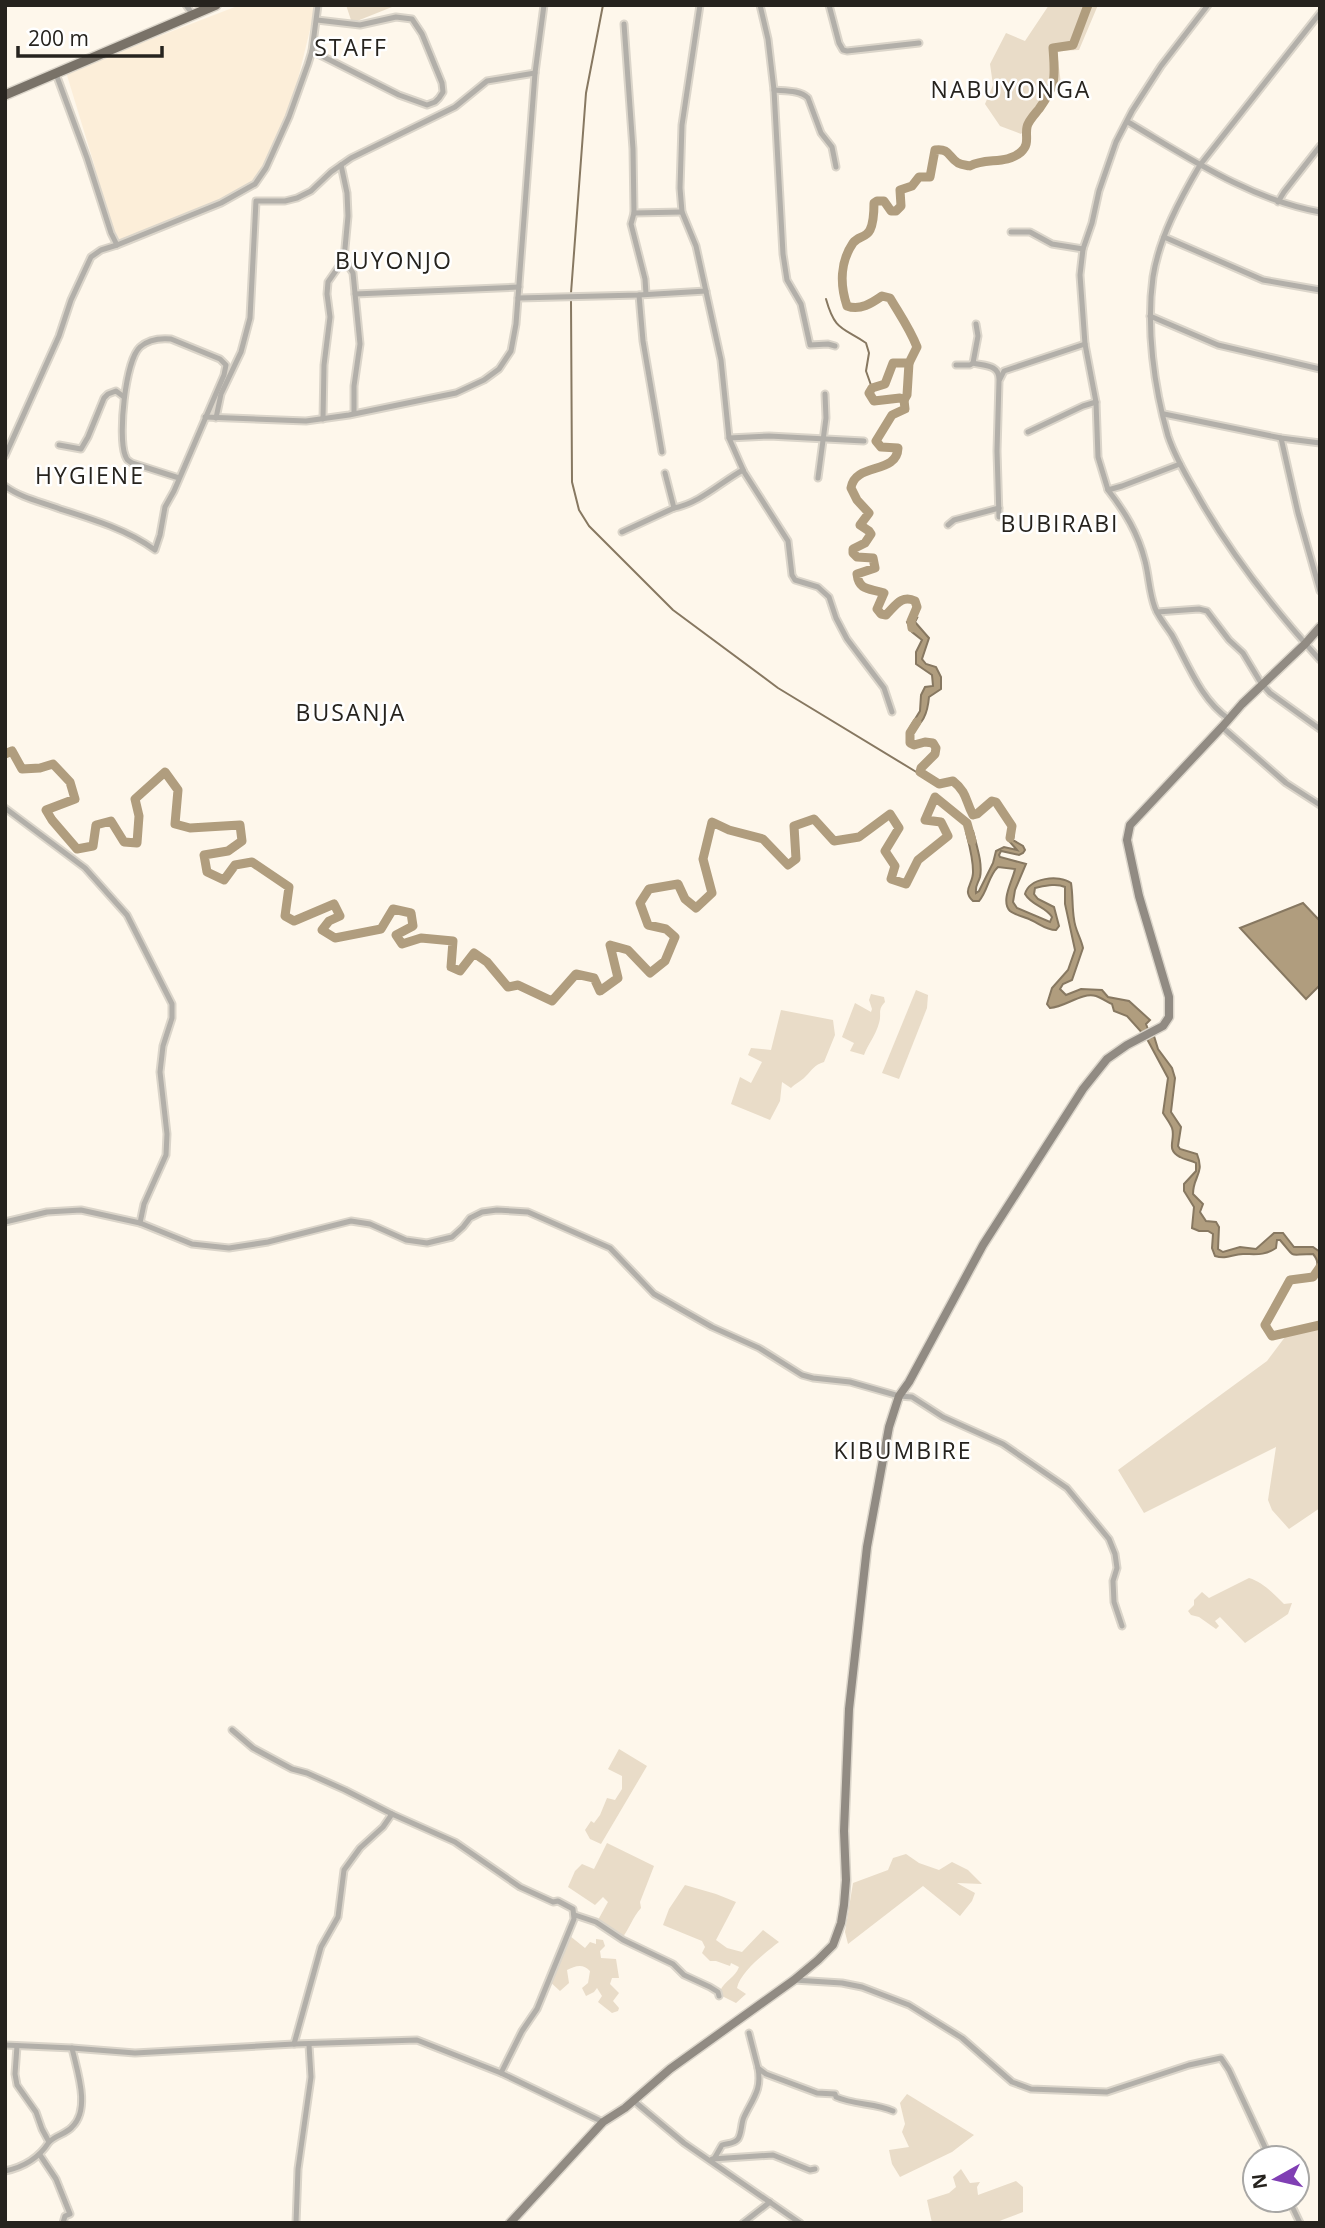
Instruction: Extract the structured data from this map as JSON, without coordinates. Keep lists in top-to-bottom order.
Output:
{
  "districts": [
    "STAFF",
    "NABUYONGA",
    "BUYONJO",
    "HYGIENE",
    "BUBIRABI",
    "BUSANJA",
    "KIBUMBIRE"
  ],
  "scale_bar": "200 m",
  "north": "left"
}
